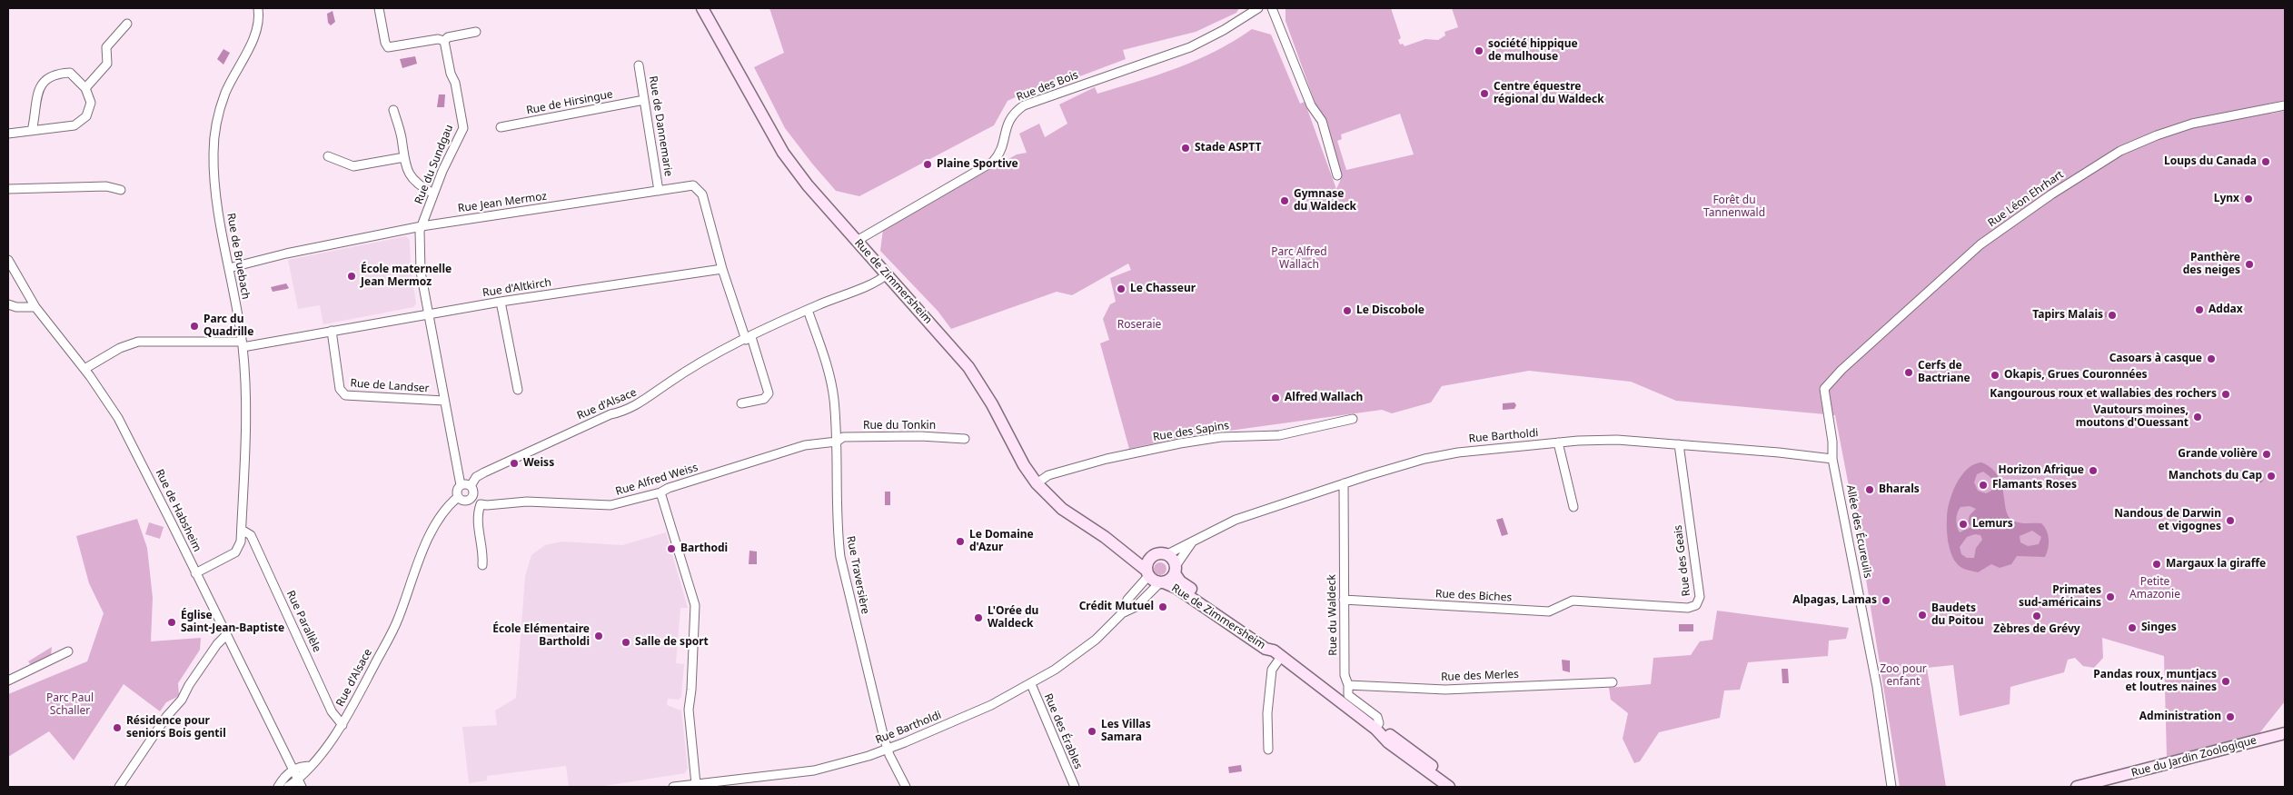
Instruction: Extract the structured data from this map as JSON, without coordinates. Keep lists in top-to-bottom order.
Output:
{
  "streets": {
    "main road": ["Rue de Zimmersheim", "Rue du Jardin Zoologique"],
    "street": [
      "Rue des Bois",
      "Rue de Hirsingue",
      "Rue de Dannemarie",
      "Rue du Sundgau",
      "Rue Léon Ehrhart",
      "Rue Jean Mermoz",
      "Rue de Bruebach",
      "Rue d'Altkirch",
      "Rue de Landser",
      "Rue d'Alsace",
      "Rue du Tonkin",
      "Rue des Sapins",
      "Rue Bartholdi",
      "Rue Alfred Weiss",
      "Rue de Habsheim",
      "Allée des Écureuils",
      "Rue des Geais",
      "Rue Traversière",
      "Rue des Biches",
      "Rue du Waldeck",
      "Rue Parallèle",
      "Rue des Merles",
      "Rue des Érables"
    ]
  },
  "crossings": [
    ["Rue des Bois", "Rue de Zimmersheim"],
    ["Rue de Hirsingue", "Rue de Dannemarie"],
    ["Rue de Dannemarie", "Rue Jean Mermoz"],
    ["Rue du Sundgau", "Rue Jean Mermoz"],
    ["Rue du Sundgau", "Rue d'Altkirch"],
    ["Rue du Sundgau", "Rue de Landser"],
    ["Rue du Sundgau", "Rue d'Alsace"],
    ["Rue Léon Ehrhart", "Allée des Écureuils"],
    ["Rue Jean Mermoz", "Rue de Bruebach"],
    ["Rue Jean Mermoz", "Rue d'Altkirch"],
    ["Rue de Bruebach", "Rue d'Altkirch"],
    ["Rue de Bruebach", "Rue de Habsheim"],
    ["Rue de Bruebach", "Rue Parallèle"],
    ["Rue de Zimmersheim", "Rue d'Alsace"],
    ["Rue de Zimmersheim", "Rue des Sapins"],
    ["Rue de Zimmersheim", "Rue Bartholdi"],
    ["Rue de Zimmersheim", "Rue du Waldeck"],
    ["Rue d'Altkirch", "Rue de Landser"],
    ["Rue d'Altkirch", "Rue de Habsheim"],
    ["Rue d'Alsace", "Rue de Habsheim"],
    ["Rue d'Alsace", "Rue Traversière"],
    ["Rue d'Alsace", "Rue Parallèle"],
    ["Rue du Tonkin", "Rue Alfred Weiss"],
    ["Rue du Tonkin", "Rue Traversière"],
    ["Rue Bartholdi", "Allée des Écureuils"],
    ["Rue Bartholdi", "Rue des Geais"],
    ["Rue Bartholdi", "Rue Traversière"],
    ["Rue Bartholdi", "Rue du Waldeck"],
    ["Rue Bartholdi", "Rue des Érables"],
    ["Rue Alfred Weiss", "Rue Traversière"],
    ["Rue des Geais", "Rue des Biches"],
    ["Rue des Biches", "Rue du Waldeck"],
    ["Rue du Waldeck", "Rue des Merles"]
  ],
  "parks": [
    "Forêt du Tannenwald",
    "Parc Alfred Wallach",
    "Roseraie",
    "Petite Amazonie",
    "Zoo pour enfant",
    "Parc Paul Schaller"
  ],
  "places": [
    "société hippique de mulhouse",
    "Centre équestre régional du Waldeck",
    "Stade ASPTT",
    "Loups du Canada",
    "Plaine Sportive",
    "Lynx",
    "Gymnase du Waldeck",
    "Panthère des neiges",
    "École maternelle Jean Mermoz",
    "Le Chasseur",
    "Addax",
    "Le Discobole",
    "Tapirs Malais",
    "Parc du Quadrille",
    "Casoars à casque",
    "Cerfs de Bactriane",
    "Okapis, Grues Couronnées",
    "Kangourous roux et wallabies des rochers",
    "Alfred Wallach",
    "Vautours moines, moutons d'Ouessant",
    "Grande volière",
    "Weiss",
    "Horizon Afrique",
    "Manchots du Cap",
    "Flamants Roses",
    "Bharals",
    "Nandous de Darwin et vigognes",
    "Lemurs",
    "Le Domaine d'Azur",
    "Barthodi",
    "Margaux la giraffe",
    "Primates sud-américains",
    "Alpagas, Lamas",
    "Crédit Mutuel",
    "Baudets du Poitou",
    "Zèbres de Grévy",
    "L'Orée du Waldeck",
    "Église Saint-Jean-Baptiste",
    "Singes",
    "École Elémentaire Bartholdi",
    "Salle de sport",
    "Pandas roux, muntjacs et loutres naines",
    "Administration",
    "Résidence pour seniors Bois gentil",
    "Les Villas Samara"
  ]
}
